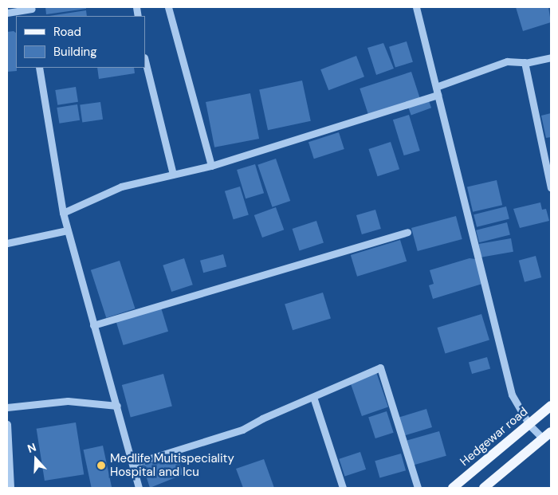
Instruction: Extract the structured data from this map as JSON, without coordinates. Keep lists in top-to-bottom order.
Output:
{
  "streets": {
    "main road": ["Hedgewar road"]
  },
  "places": ["Medlife Multispeciality Hospital and Icu"],
  "legend": ["Road", "Building"],
  "north": "top"
}
